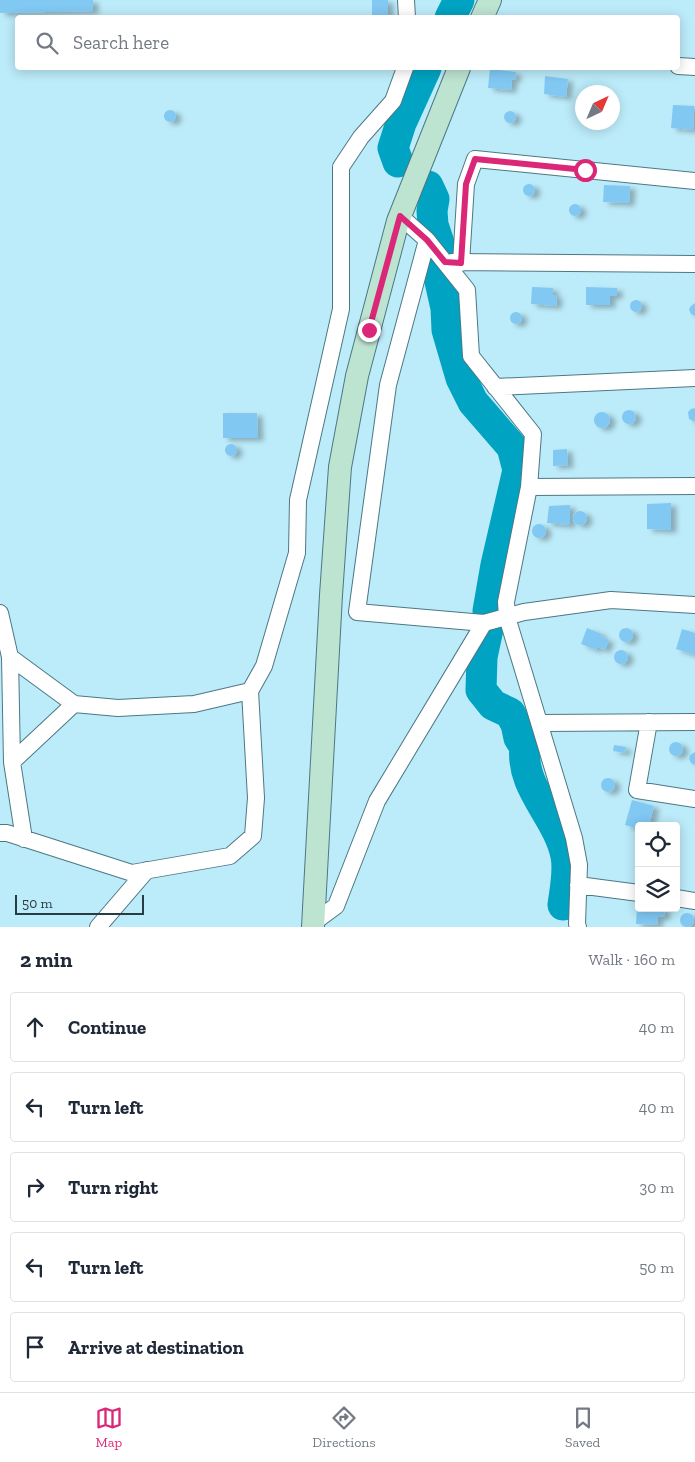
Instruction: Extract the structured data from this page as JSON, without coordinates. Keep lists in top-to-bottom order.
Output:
{
  "scale_bar": "50 m",
  "north": "top right",
  "page": {
    "search": "Search here",
    "scale": "50 m",
    "heading": ["2 min", "Walk · 160 m"],
    "list": [
      ["Continue", "40 m"],
      ["Turn left", "40 m"],
      ["Turn right", "30 m"],
      ["Turn left", "50 m"],
      "Arrive at destination"
    ],
    "nav": ["Map", "Directions", "Saved"]
  }
}
